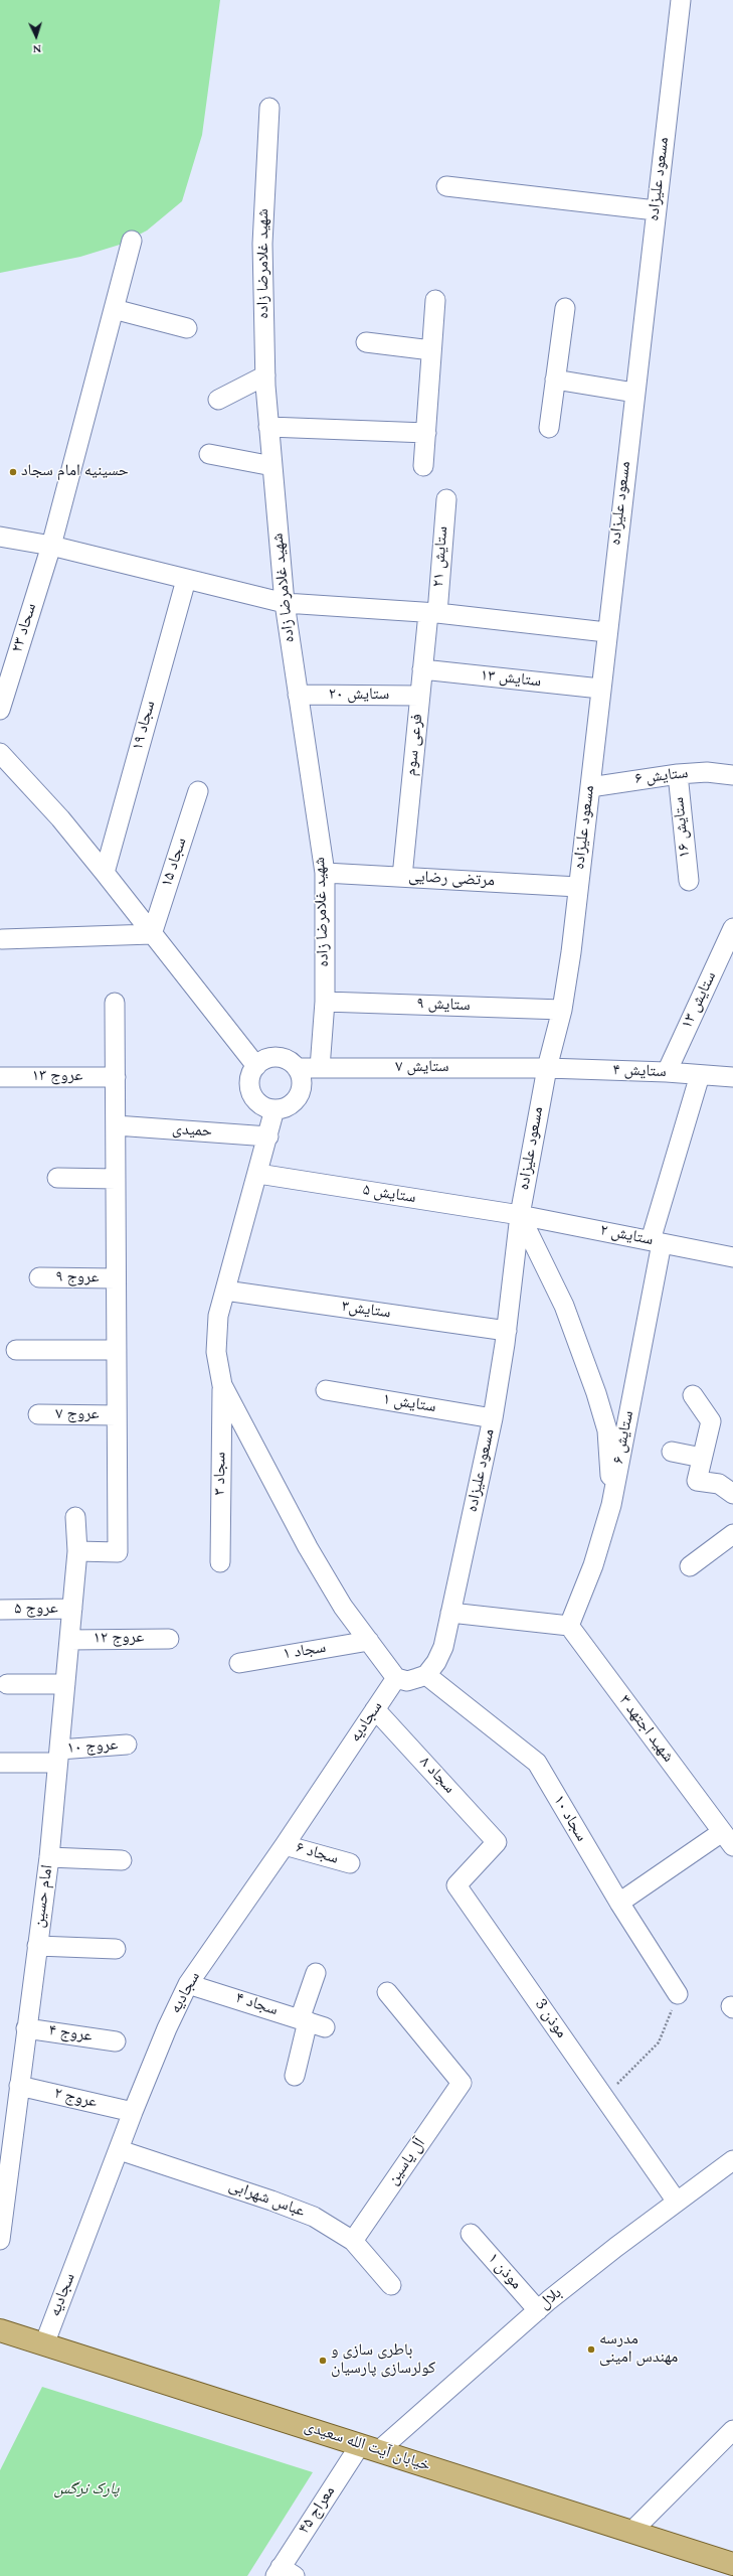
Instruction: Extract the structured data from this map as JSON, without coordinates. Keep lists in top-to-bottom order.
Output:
{
  "streets": {
    "main road": ["خیابان آیت الله سعیدی"],
    "street": [
      "مسعود علیزاده",
      "شهید غلامرضا زاده",
      "ستایش ۲۱",
      "سحاد ۲۳",
      "ستایش ۱۳",
      "ستایش ۲۰",
      "سجاد ۱۹",
      "فرعی سوم",
      "ستایش ۶",
      "ستایش ۱۶",
      "سجاد ۱۵",
      "مرتضی رضایی",
      "ستایش ۹",
      "ستایش ۷",
      "ستایش ۴",
      "عروج ۱۳",
      "حمیدی",
      "ستایش ۵",
      "ستایش ۲",
      "عروج ۹",
      "ستایش۳",
      "ستایش ۱",
      "عروج ۷",
      "سجاد ۳",
      "عروج ۵",
      "عروج ۱۲",
      "سجاد ۱",
      "سجادیه",
      "شهید اجتهد ۳",
      "عروج ۱۰",
      "سجاد ۸",
      "سجاد ۱۰",
      "سجاد ۶",
      "امام حسین",
      "سجاد ۴",
      "موذن 3",
      "عروج ۴",
      "عروج ۲",
      "آل یاسین",
      "عباس شهرابی",
      "موذن ۱",
      "بلال",
      "معراج ۴۵"
    ]
  },
  "crossings": [
    ["مسعود علیزاده", "ستایش ۱۳"],
    ["مسعود علیزاده", "ستایش ۶"],
    ["مسعود علیزاده", "مرتضی رضایی"],
    ["مسعود علیزاده", "ستایش ۹"],
    ["مسعود علیزاده", "ستایش ۷"],
    ["مسعود علیزاده", "ستایش ۴"],
    ["مسعود علیزاده", "ستایش ۵"],
    ["مسعود علیزاده", "ستایش ۲"],
    ["مسعود علیزاده", "ستایش۳"],
    ["مسعود علیزاده", "ستایش ۱"],
    ["مسعود علیزاده", "سجاد ۱۰"],
    ["شهید غلامرضا زاده", "ستایش ۲۰"],
    ["شهید غلامرضا زاده", "مرتضی رضایی"],
    ["شهید غلامرضا زاده", "ستایش ۹"],
    ["شهید غلامرضا زاده", "ستایش ۷"],
    ["ستایش ۲۱", "فرعی سوم"],
    ["ستایش ۱۳", "فرعی سوم"],
    ["ستایش ۱۳", "ستایش ۴"],
    ["ستایش ۲۰", "فرعی سوم"],
    ["فرعی سوم", "مرتضی رضایی"],
    ["ستایش ۶", "ستایش ۱۶"],
    ["ستایش ۶", "ستایش ۲"],
    ["ستایش ۶", "شهید اجتهد ۳"],
    ["ستایش ۷", "ستایش ۴"],
    ["ستایش ۵", "ستایش ۲"],
    ["عروج ۵", "امام حسین"],
    ["عروج ۱۲", "امام حسین"],
    ["سجادیه", "سجاد ۸"],
    ["سجادیه", "سجاد ۶"],
    ["سجادیه", "سجاد ۴"],
    ["سجادیه", "عروج ۲"],
    ["سجادیه", "عباس شهرابی"],
    ["سجادیه", "خیابان آیت الله سعیدی"],
    ["عروج ۱۰", "امام حسین"],
    ["سجاد ۸", "موذن 3"],
    ["امام حسین", "عروج ۴"],
    ["امام حسین", "عروج ۲"],
    ["موذن 3", "بلال"],
    ["آل یاسین", "عباس شهرابی"],
    ["موذن ۱", "بلال"],
    ["بلال", "خیابان آیت الله سعیدی"],
    ["بلال", "معراج ۴۵"],
    ["خیابان آیت الله سعیدی", "معراج ۴۵"]
  ],
  "parks": ["پارک نرگس"],
  "places": ["حسینیه امام سجاد", "مدرسه مهندس امینی", "باطری سازی و کولرسازی پارسیان"],
  "north": "bottom"
}
